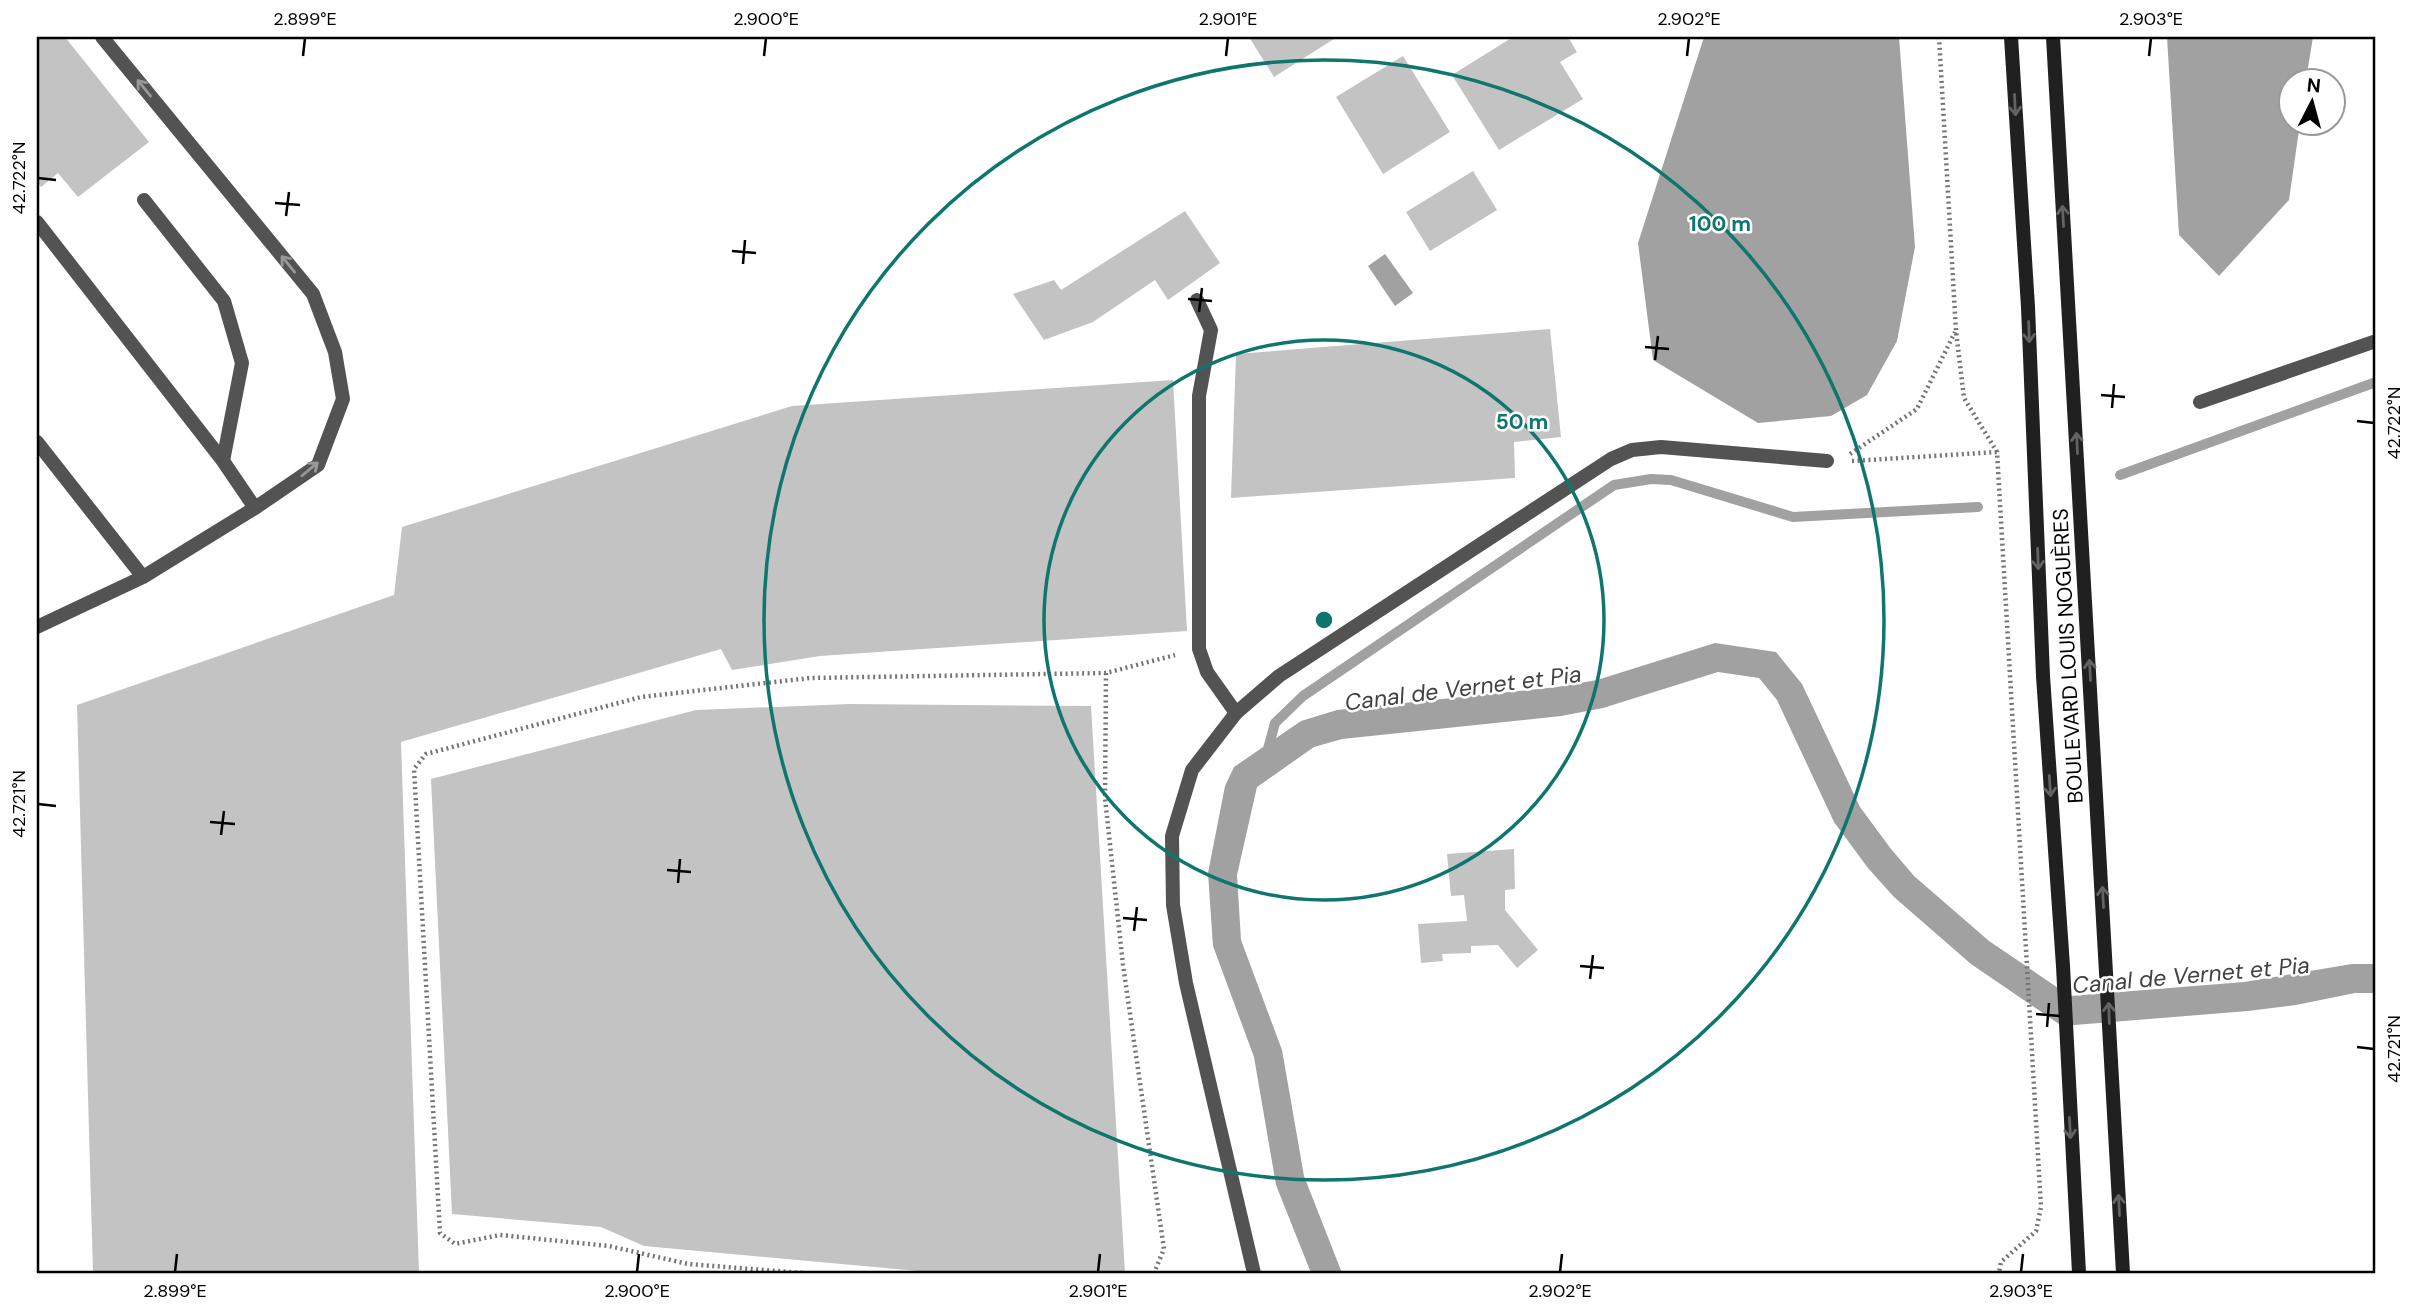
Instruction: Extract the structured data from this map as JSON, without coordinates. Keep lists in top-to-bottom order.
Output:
{
  "streets": {
    "main road": ["BOULEVARD LOUIS NOGUÈRES"]
  },
  "water": ["Canal de Vernet et Pia"],
  "north": "top",
  "coordinates": [
    "2.899°E",
    "2.900°E",
    "2.901°E",
    "2.902°E",
    "2.903°E",
    "42.722°N",
    "42.721°N"
  ],
  "rings": ["100 m", "50 m"]
}
